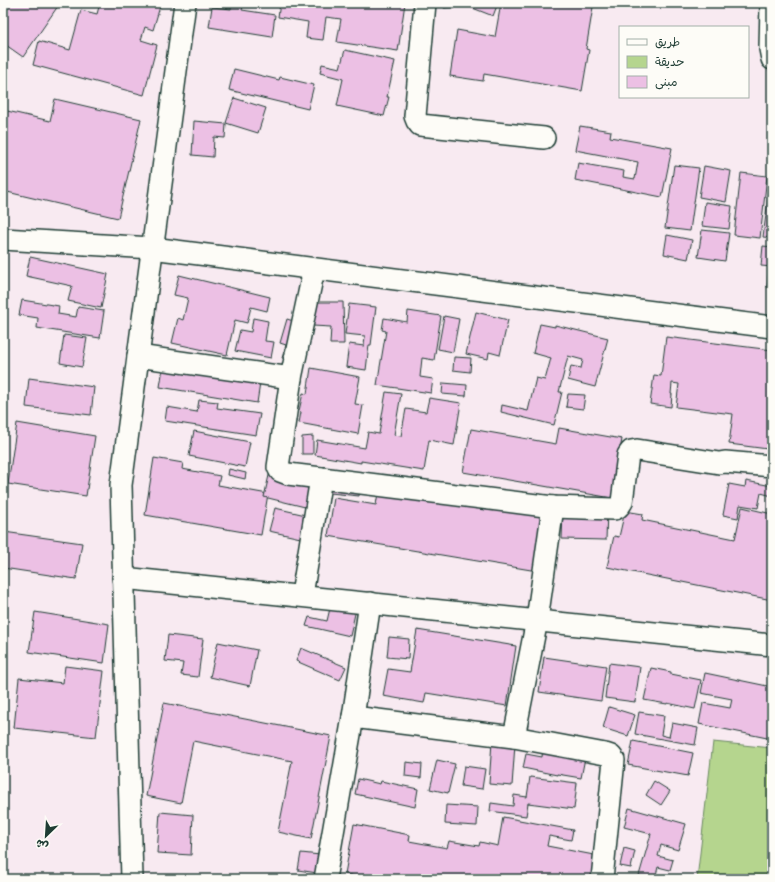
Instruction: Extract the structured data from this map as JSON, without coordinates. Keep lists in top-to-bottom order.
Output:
{
  "legend": ["طريق", "حديقة", "مبنى"],
  "north": "bottom left"
}
